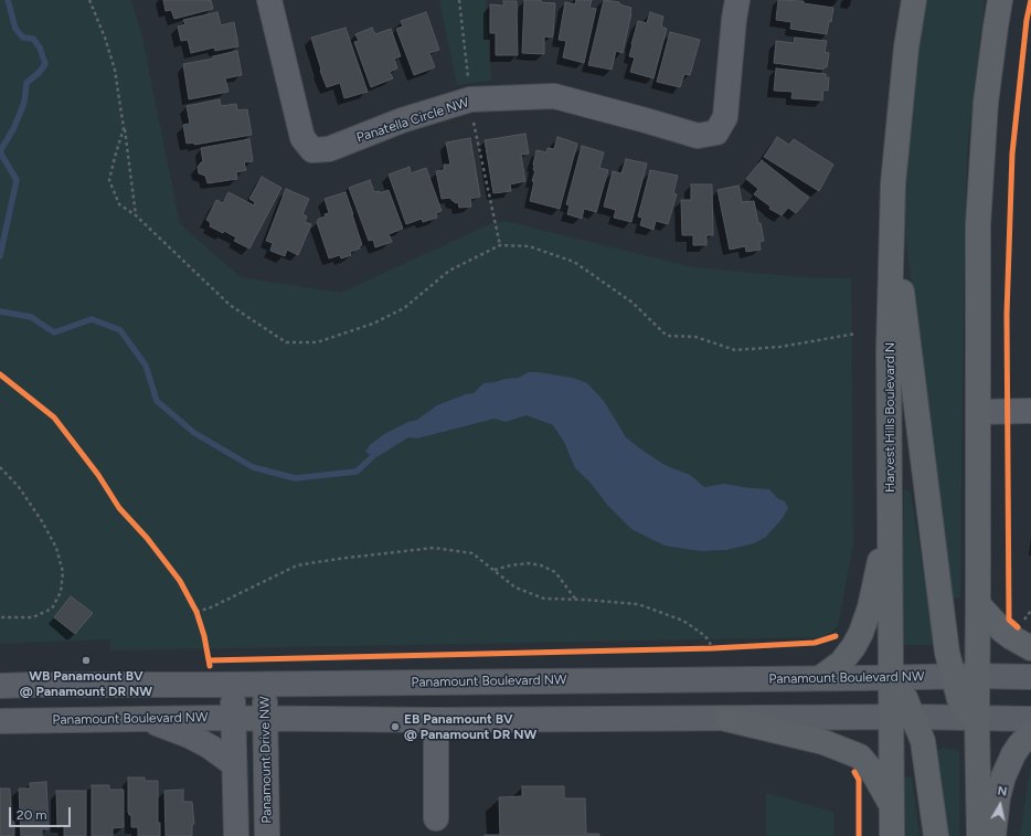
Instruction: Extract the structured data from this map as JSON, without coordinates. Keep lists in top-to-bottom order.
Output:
{
  "streets": {
    "main road": ["Harvest Hills Boulevard N"],
    "street": ["Panatella Circle NW", "Panamount Boulevard NW", "Panamount Drive NW"]
  },
  "crossings": [
    ["Harvest Hills Boulevard N", "Panamount Boulevard NW"],
    ["Panamount Boulevard NW", "Panamount Drive NW"]
  ],
  "places": ["WB Panamount BV @ Panamount DR NW", "EB Panamount BV @ Panamount DR NW"],
  "scale_bar": "20 m",
  "north": "top"
}
